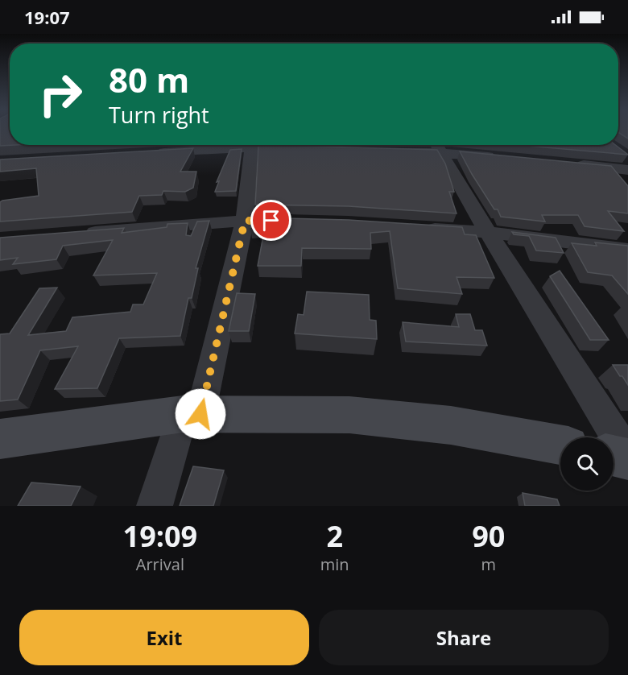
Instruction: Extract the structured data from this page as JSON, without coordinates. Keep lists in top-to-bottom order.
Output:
{
  "page": {
    "status": "19:07",
    "turn": ["80 m", "Turn right"],
    "eta": [
      "19:09",
      "Arrival",
      "2",
      "min",
      "90",
      "m"
    ],
    "buttons": ["Exit", "Share"]
  }
}
